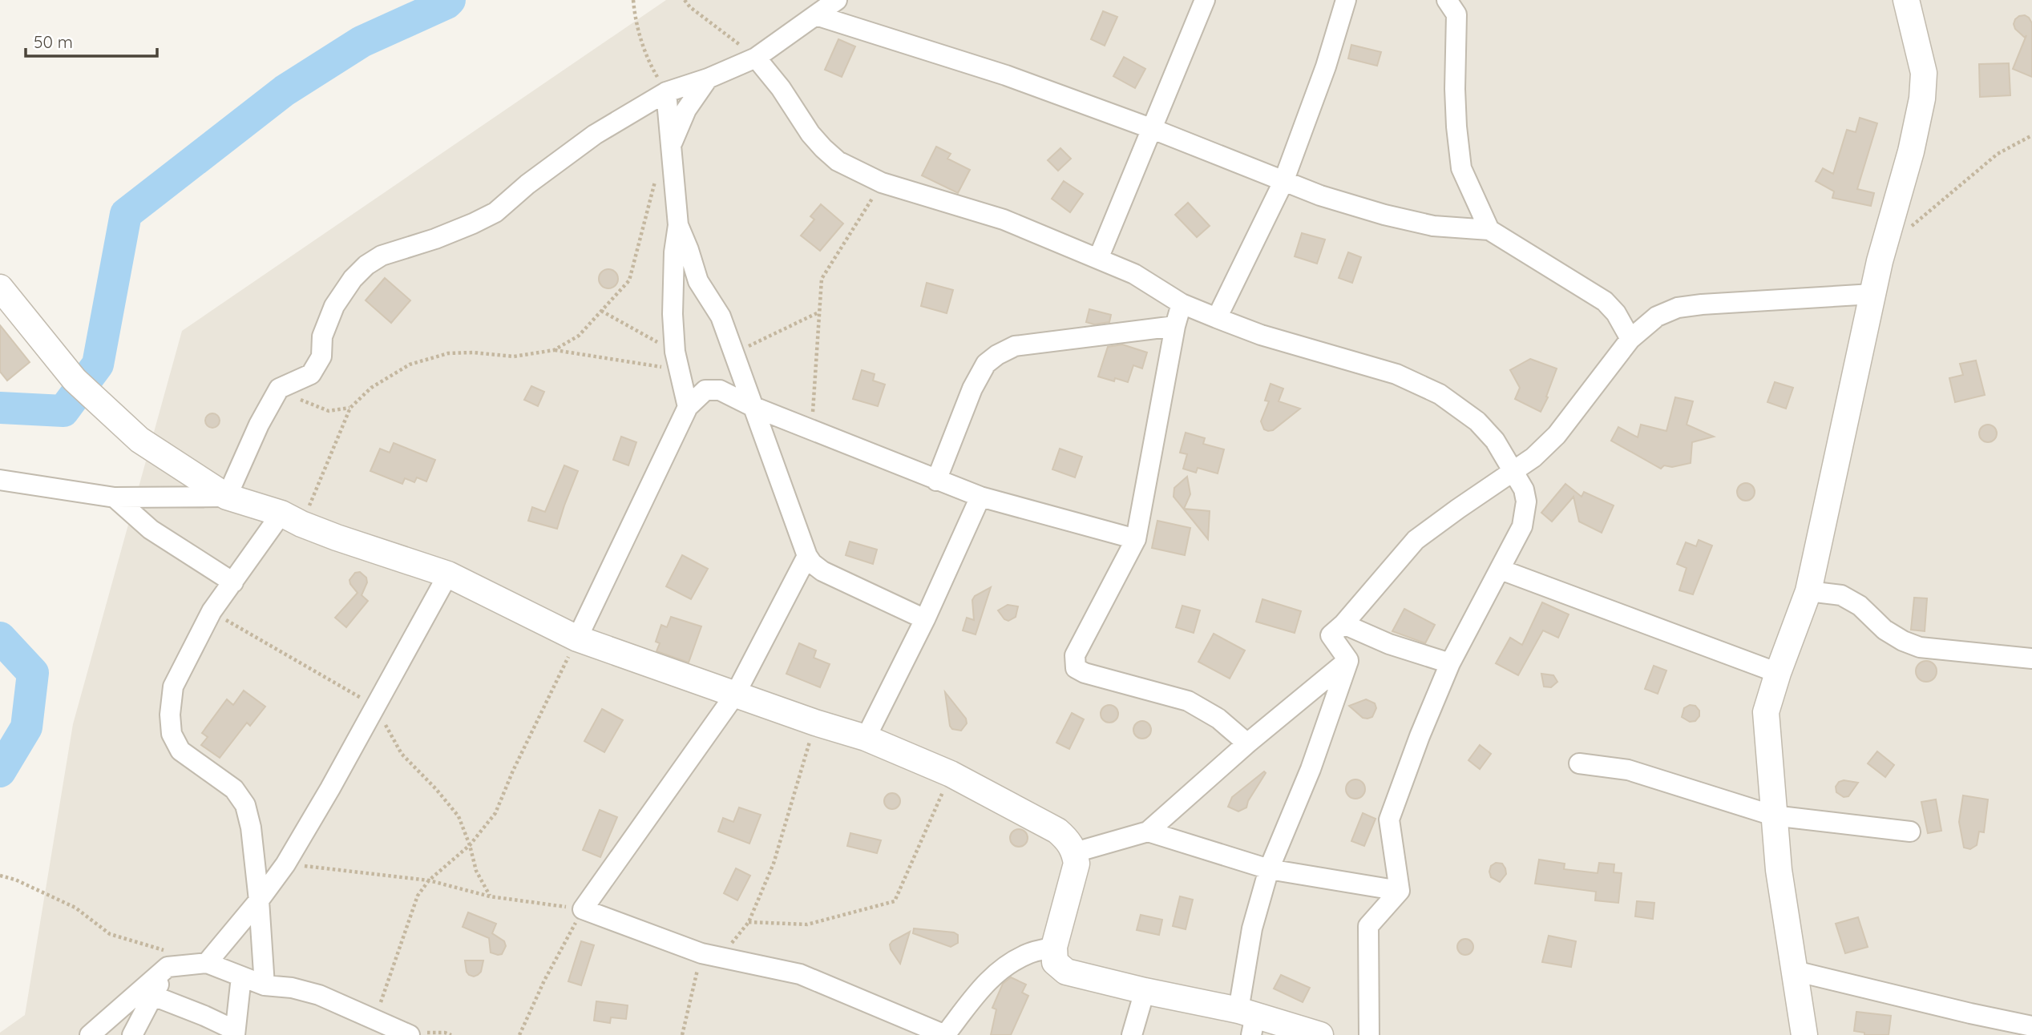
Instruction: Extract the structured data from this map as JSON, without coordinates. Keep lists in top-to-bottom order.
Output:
{
  "scale_bar": "50 m"
}
